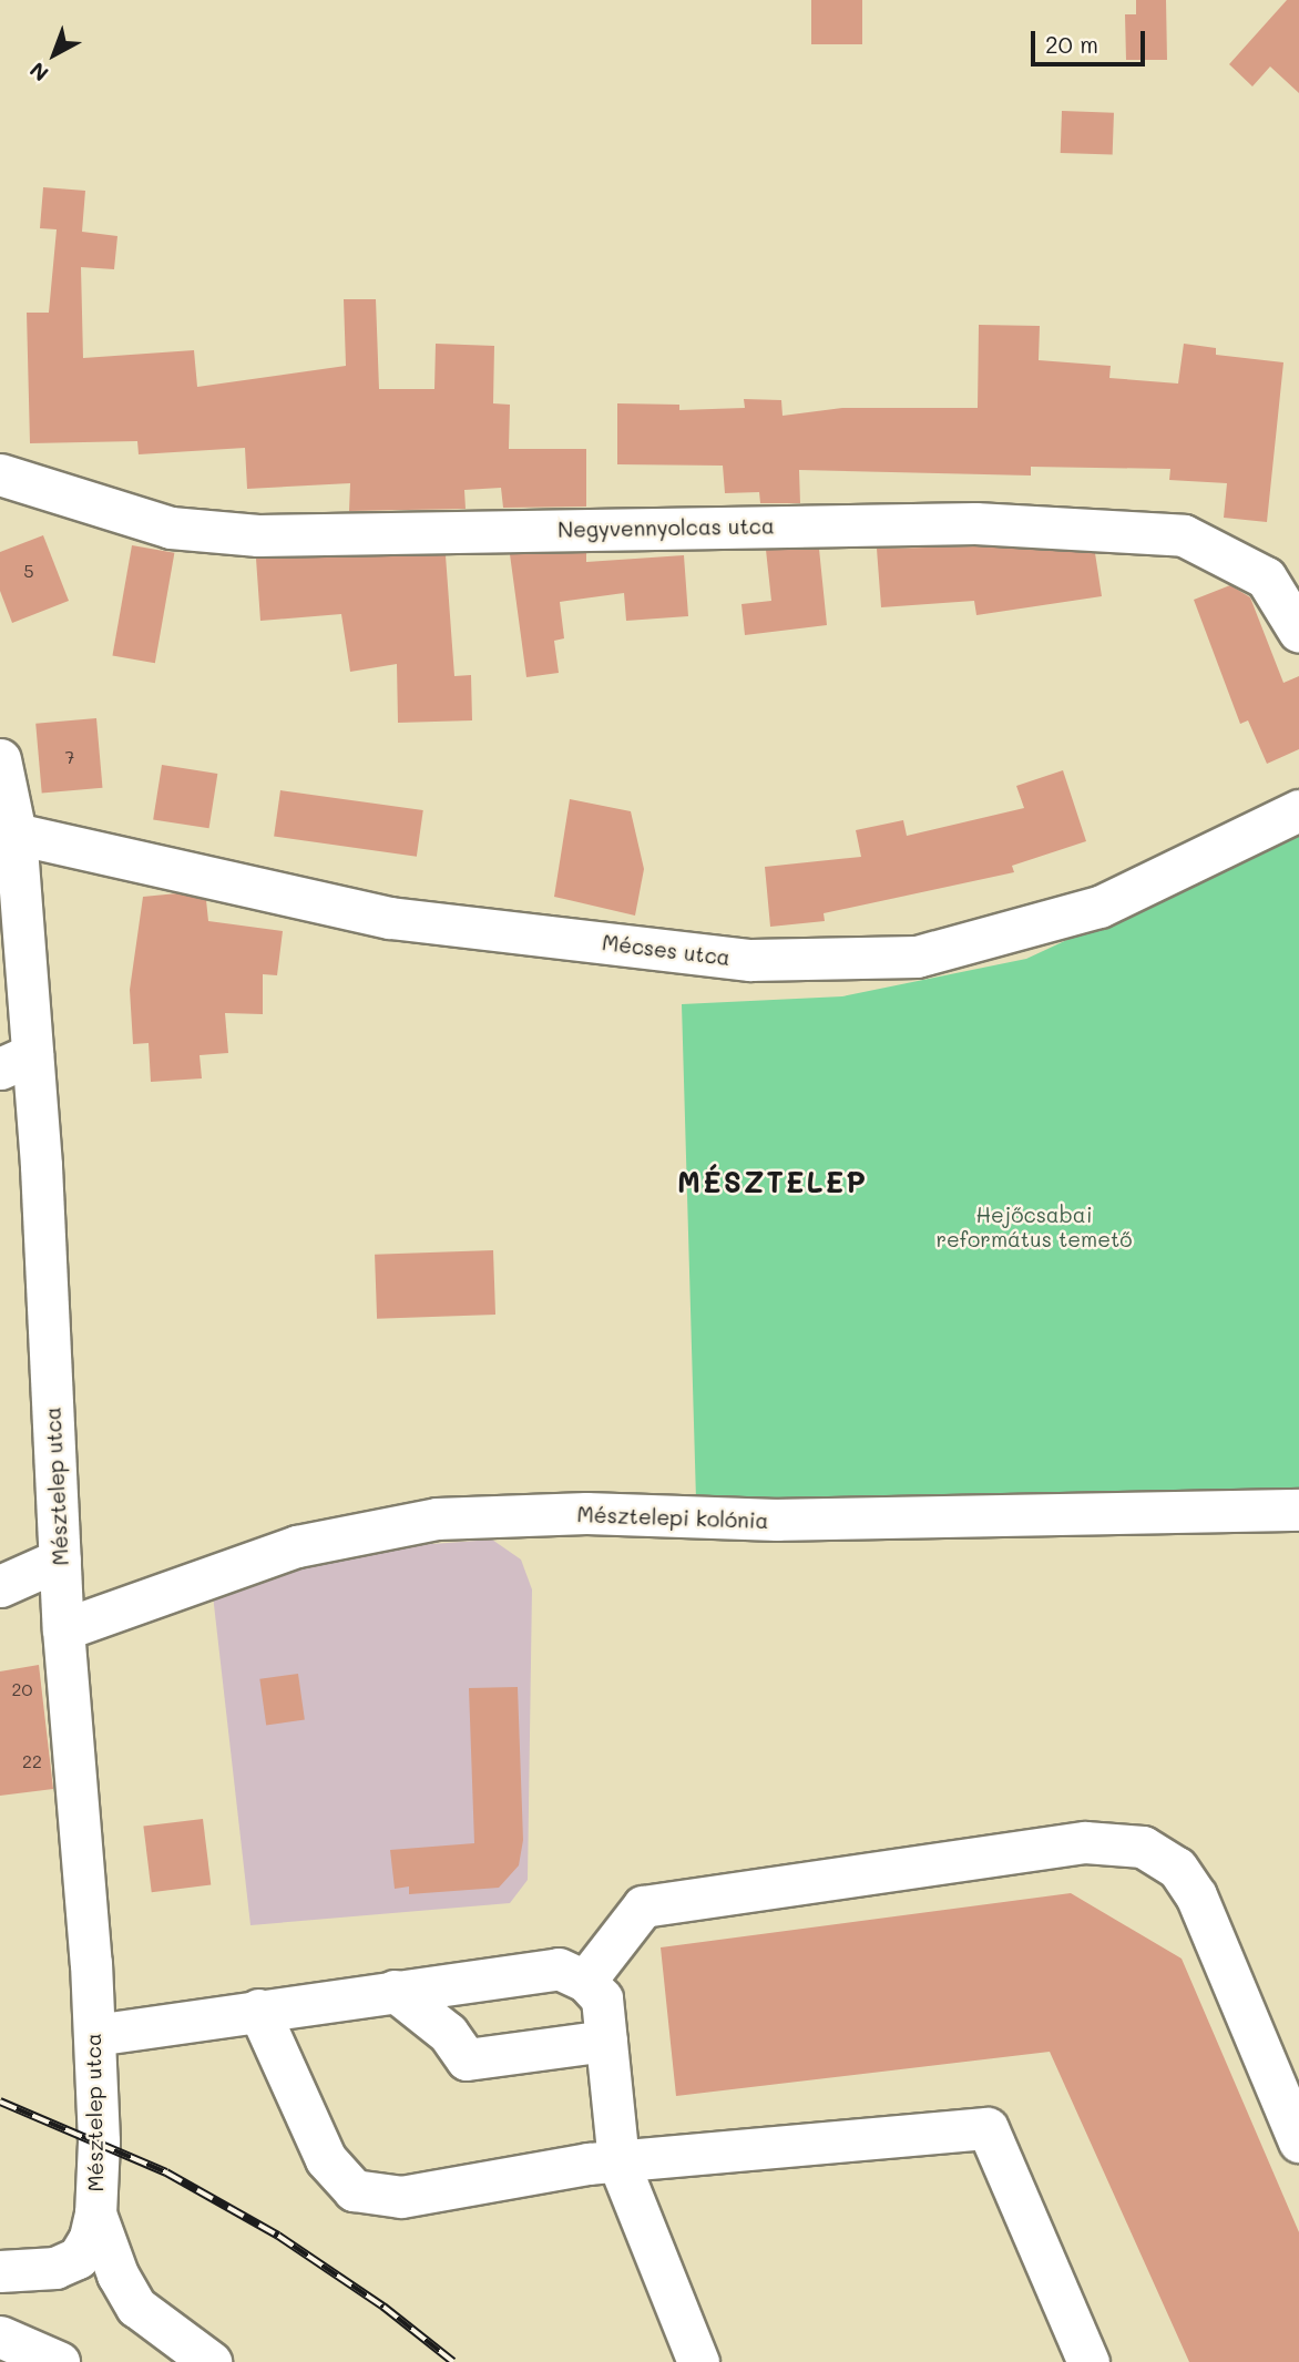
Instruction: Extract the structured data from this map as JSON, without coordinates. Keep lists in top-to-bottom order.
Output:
{
  "streets": {
    "street": [
      "Negyvennyolcas utca",
      "Mécses utca",
      "Mésztelep utca",
      "Mésztelepi kolónia"
    ]
  },
  "crossings": [
    ["Mécses utca", "Mésztelep utca"],
    ["Mésztelep utca", "Mésztelepi kolónia"]
  ],
  "districts": ["MÉSZTELEP"],
  "parks": ["Hejőcsabai református temető"],
  "house_numbers": [
    "5",
    "7",
    "20",
    "22"
  ],
  "scale_bar": "20 m",
  "north": "bottom left"
}
